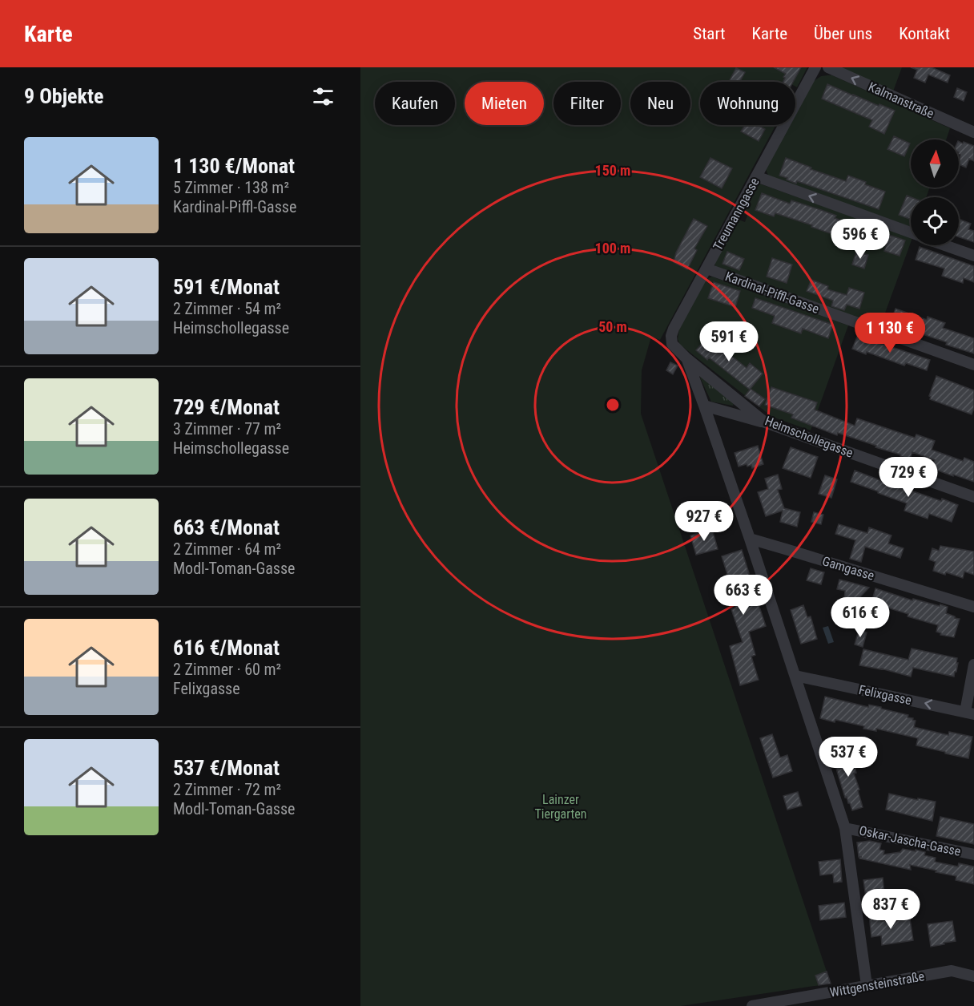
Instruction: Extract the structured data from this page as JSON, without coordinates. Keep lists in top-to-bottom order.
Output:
{
  "streets": {
    "street": [
      "Kalmanstraße",
      "Treumanngasse",
      "Kardinal-Piffl-Gasse",
      "Heimschollegasse",
      "Gamgasse",
      "Felixgasse",
      "Oskar-Jascha-Gasse",
      "Wittgensteinstraße"
    ]
  },
  "crossings": [
    ["Treumanngasse", "Kardinal-Piffl-Gasse"],
    ["Treumanngasse", "Heimschollegasse"]
  ],
  "one_way": ["Kalmanstraße", "Felixgasse"],
  "parks": ["Lainzer Tiergarten"],
  "north": "top",
  "page": {
    "header": "Karte",
    "nav": [
      "Start",
      "Karte",
      "Über uns",
      "Kontakt"
    ],
    "heading": "9 Objekte",
    "chip": [
      "Kaufen",
      "Mieten",
      "Filter",
      "Neu",
      "Wohnung"
    ],
    "list": [
      {
        "name": "1 130 €/Monat",
        "note": "5 Zimmer · 138 m² · Kardinal-Piffl-Gasse"
      },
      {
        "name": "591 €/Monat",
        "note": "2 Zimmer · 54 m² · Heimschollegasse"
      },
      {
        "name": "729 €/Monat",
        "note": "3 Zimmer · 77 m² · Heimschollegasse"
      },
      {
        "name": "663 €/Monat",
        "note": "2 Zimmer · 64 m² · Modl-Toman-Gasse"
      },
      {
        "name": "616 €/Monat",
        "note": "2 Zimmer · 60 m² · Felixgasse"
      },
      {
        "name": "537 €/Monat",
        "note": "2 Zimmer · 72 m² · Modl-Toman-Gasse"
      }
    ],
    "price": [
      "596 €",
      "1 130 €",
      "591 €",
      "729 €",
      "927 €",
      "663 €",
      "616 €",
      "537 €",
      "837 €"
    ]
  },
  "rings": ["150 m", "100 m", "50 m"]
}
